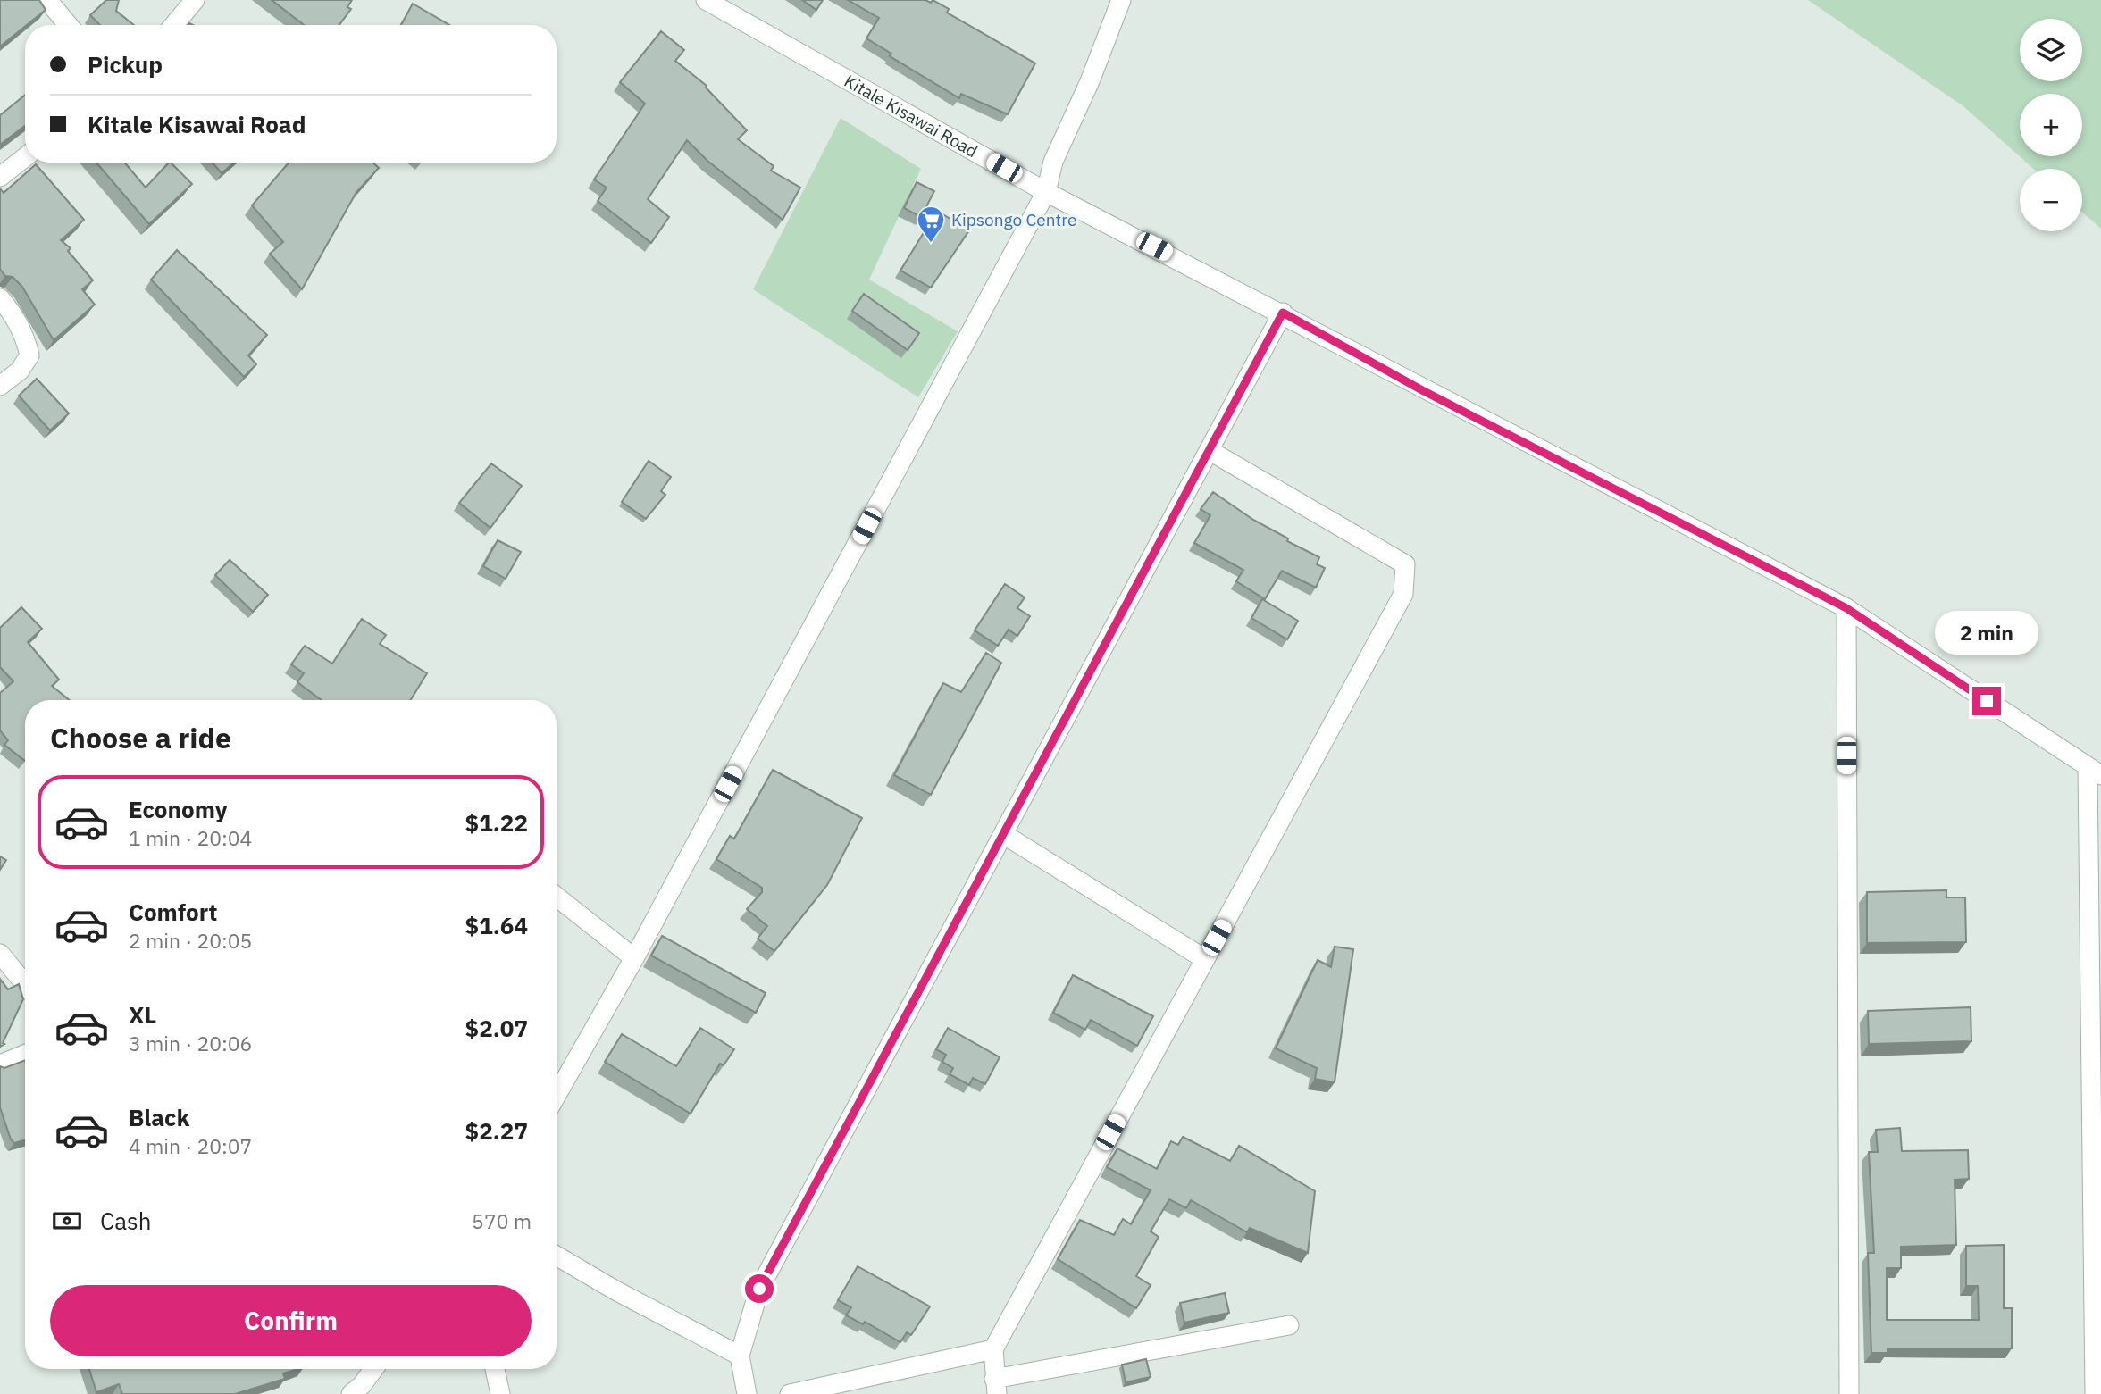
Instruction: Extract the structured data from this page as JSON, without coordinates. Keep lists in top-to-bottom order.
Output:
{
  "streets": {
    "street": ["Kitale Kisawai Road"]
  },
  "places": {
    "supermarket": ["Kipsongo Centre"]
  },
  "page": {
    "map_buttons": ["+", "−"],
    "banner": ["Pickup", "Kitale Kisawai Road"],
    "bubble": "2 min",
    "heading": "Choose a ride",
    "list": [
      {
        "name": "Economy",
        "note": "1 min · 20:04",
        "value": "$1.22"
      },
      {
        "name": "Comfort",
        "note": "2 min · 20:05",
        "value": "$1.64"
      },
      {
        "name": "XL",
        "note": "3 min · 20:06",
        "value": "$2.07"
      },
      {
        "name": "Black",
        "note": "4 min · 20:07",
        "value": "$2.27"
      }
    ],
    "pay": ["Cash", "570 m"],
    "buttons": "Confirm"
  }
}
